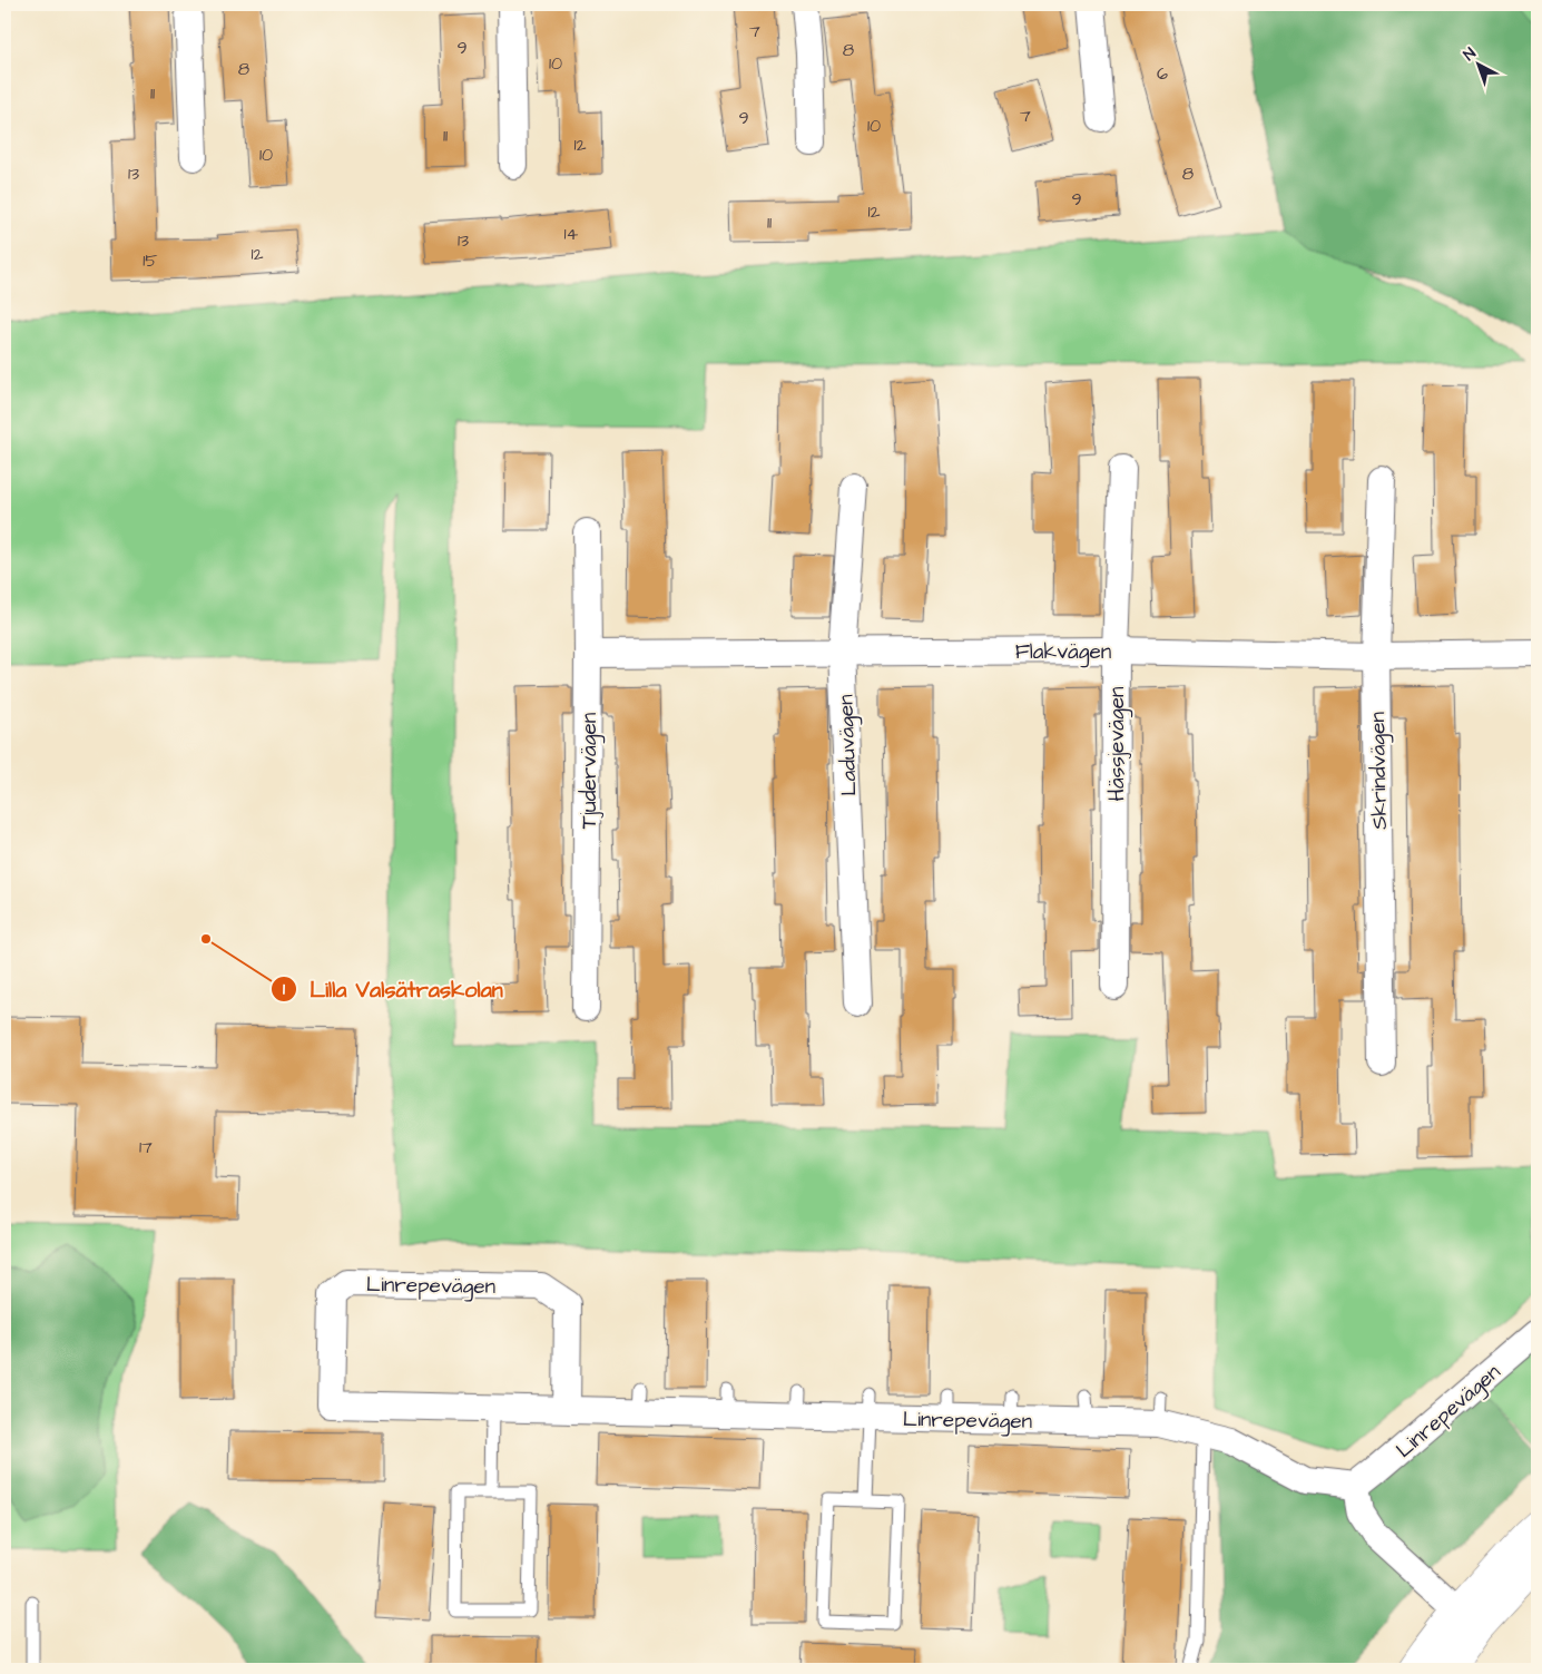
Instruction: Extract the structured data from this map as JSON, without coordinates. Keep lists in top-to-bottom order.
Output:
{
  "streets": {
    "street": [
      "Flakvägen",
      "Hässjevägen",
      "Laduvägen",
      "Tjudervägen",
      "Skrindvägen",
      "Linrepevägen"
    ]
  },
  "crossings": [
    ["Flakvägen", "Hässjevägen"],
    ["Flakvägen", "Laduvägen"],
    ["Flakvägen", "Tjudervägen"],
    ["Flakvägen", "Skrindvägen"]
  ],
  "places": ["Lilla Valsätraskolan"],
  "house_numbers": [
    "7",
    "9",
    "8",
    "10",
    "8",
    "6",
    "11",
    "7",
    "9",
    "10",
    "11",
    "12",
    "10",
    "13",
    "8",
    "9",
    "12",
    "11",
    "14",
    "13",
    "12",
    "15",
    "17"
  ],
  "north": "top left"
}
